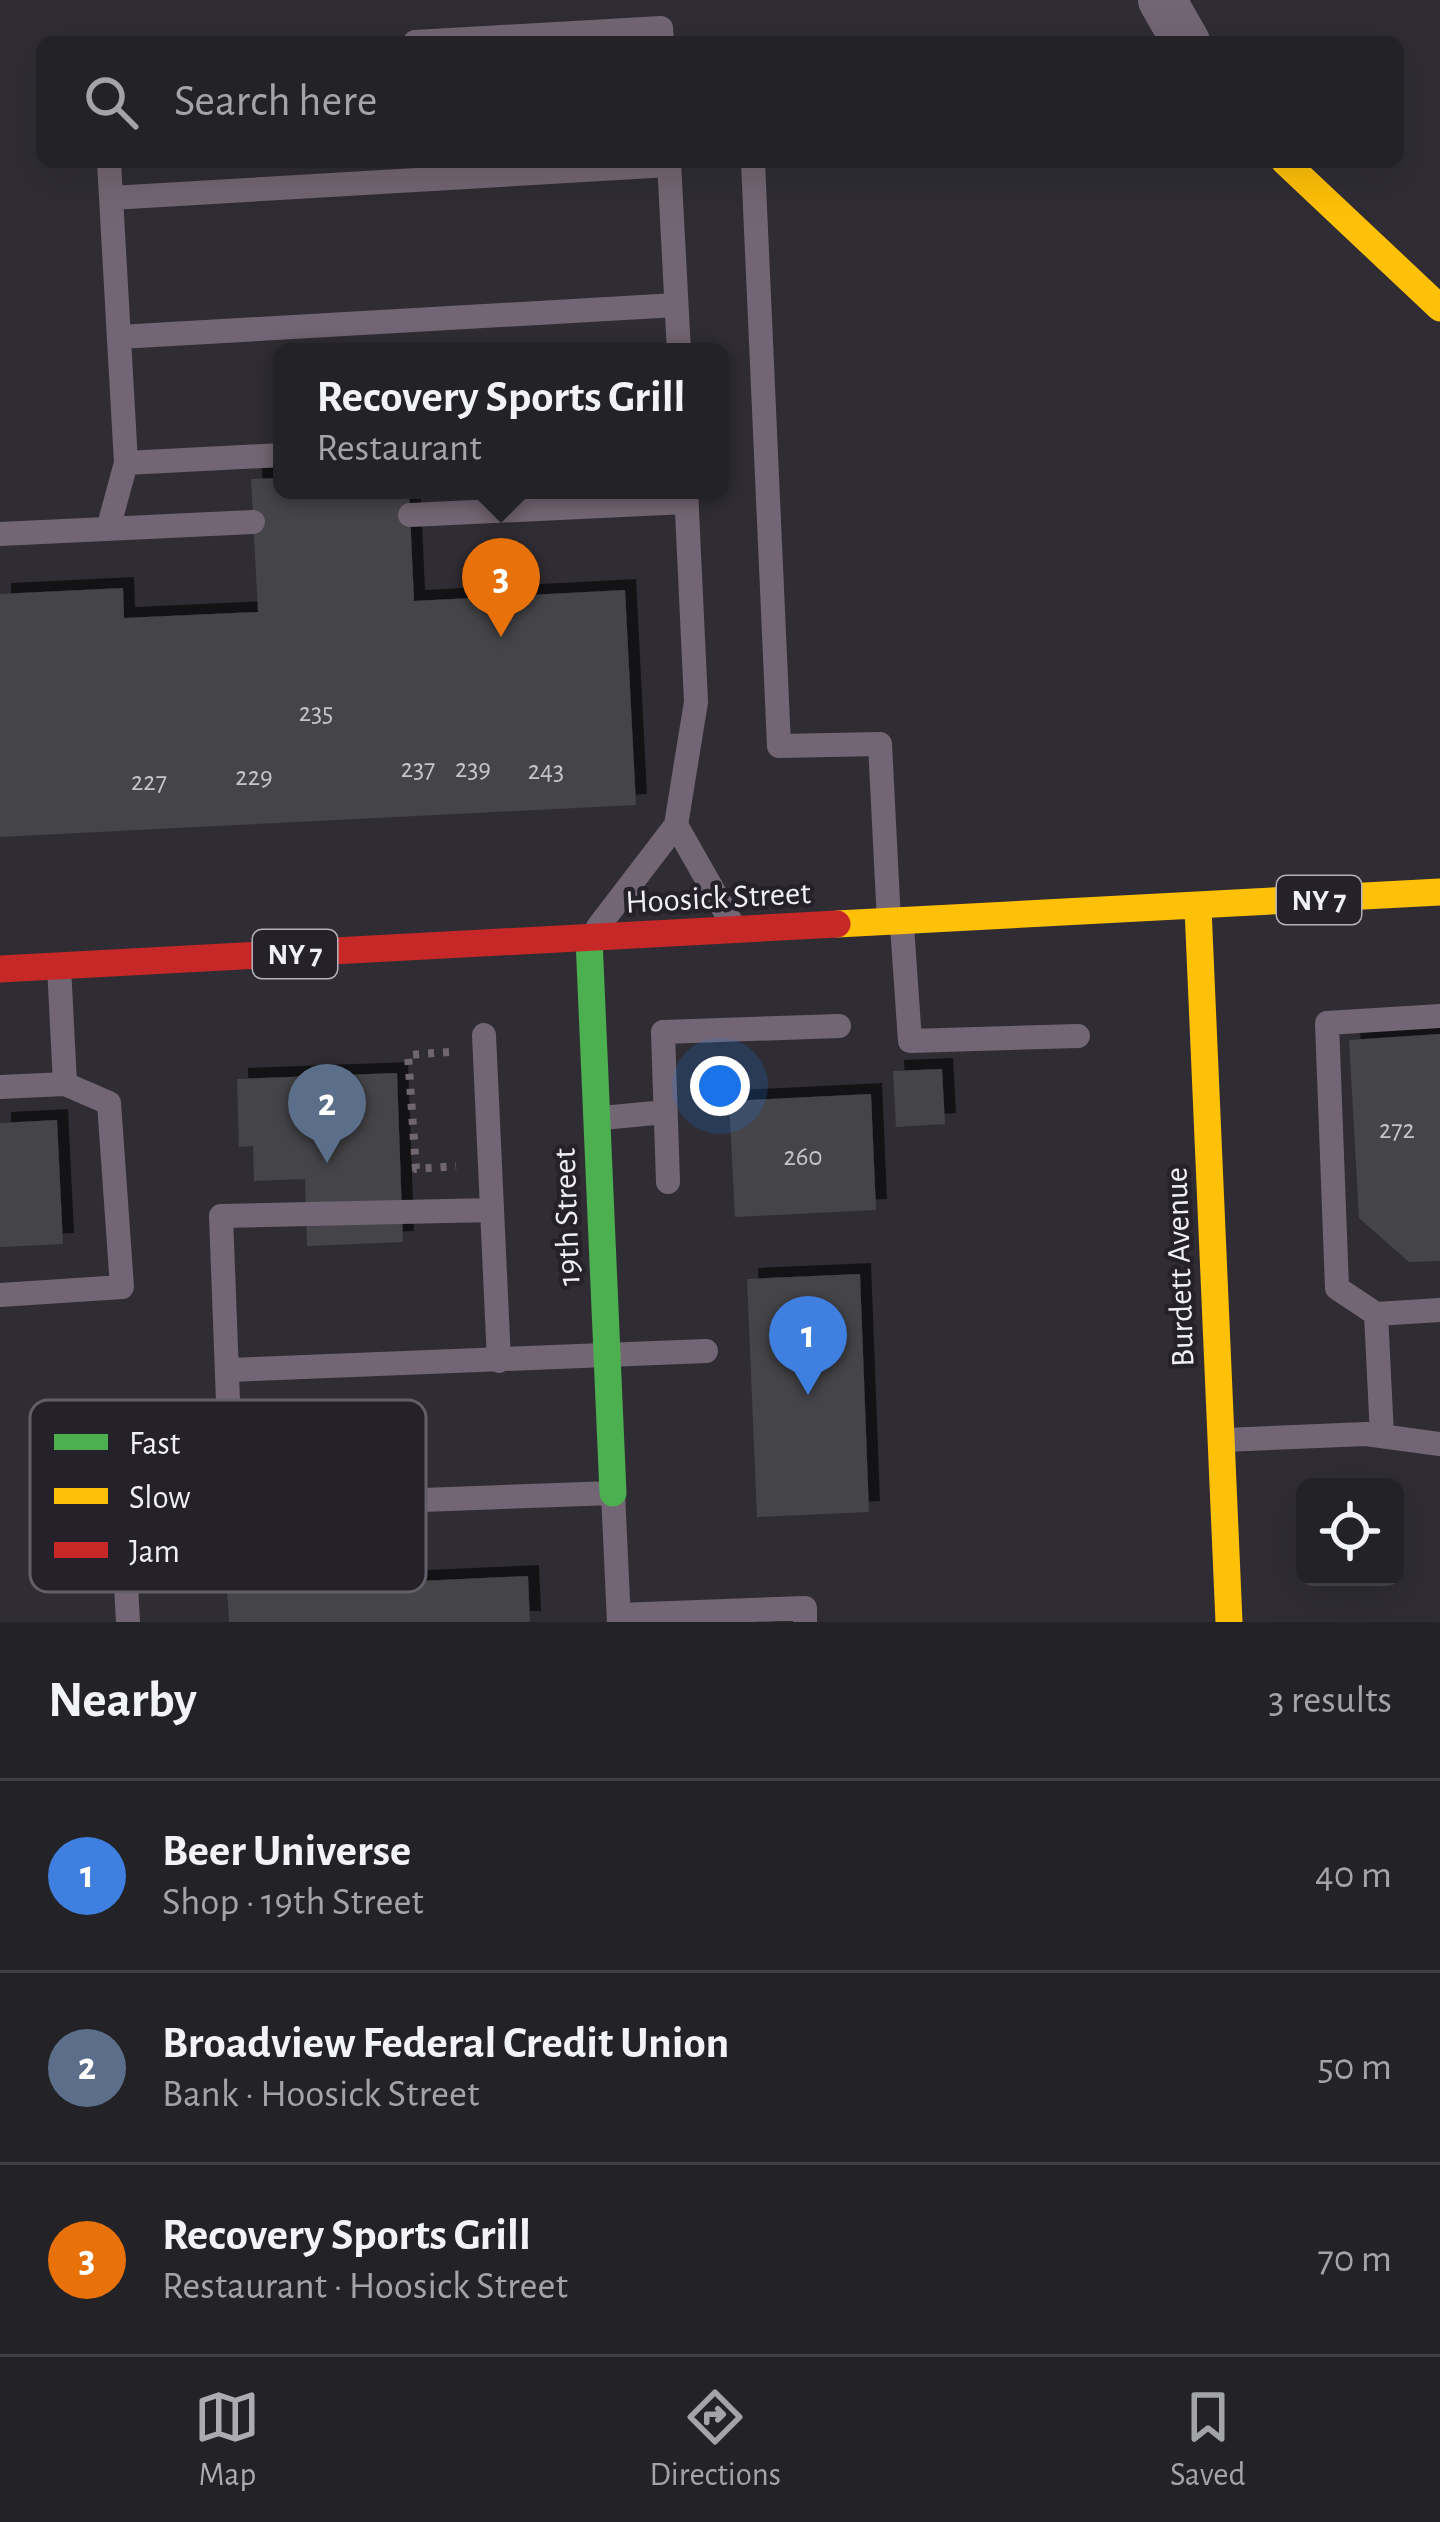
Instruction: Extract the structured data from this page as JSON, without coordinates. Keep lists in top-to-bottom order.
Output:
{
  "streets": {
    "main road": [
      "Hoosick Street",
      "NY 7",
      "19th Street",
      "Burdett Avenue"
    ]
  },
  "crossings": [
    ["Hoosick Street", "19th Street"],
    ["Hoosick Street", "Burdett Avenue"]
  ],
  "house_numbers": [
    "235",
    "237",
    "239",
    "243",
    "229",
    "227",
    "272",
    "260"
  ],
  "legend": ["Fast", "Slow", "Jam"],
  "page": {
    "search": "Search here",
    "popup": ["Recovery Sports Grill", "Restaurant"],
    "pins": ["3", "2", "1"],
    "heading": ["Nearby", "3 results"],
    "list": [
      {
        "mark": "1",
        "name": "Beer Universe",
        "note": "Shop · 19th Street",
        "value": "40 m"
      },
      {
        "mark": "2",
        "name": "Broadview Federal Credit Union",
        "note": "Bank · Hoosick Street",
        "value": "50 m"
      },
      {
        "mark": "3",
        "name": "Recovery Sports Grill",
        "note": "Restaurant · Hoosick Street",
        "value": "70 m"
      }
    ],
    "nav": ["Map", "Directions", "Saved"]
  }
}
